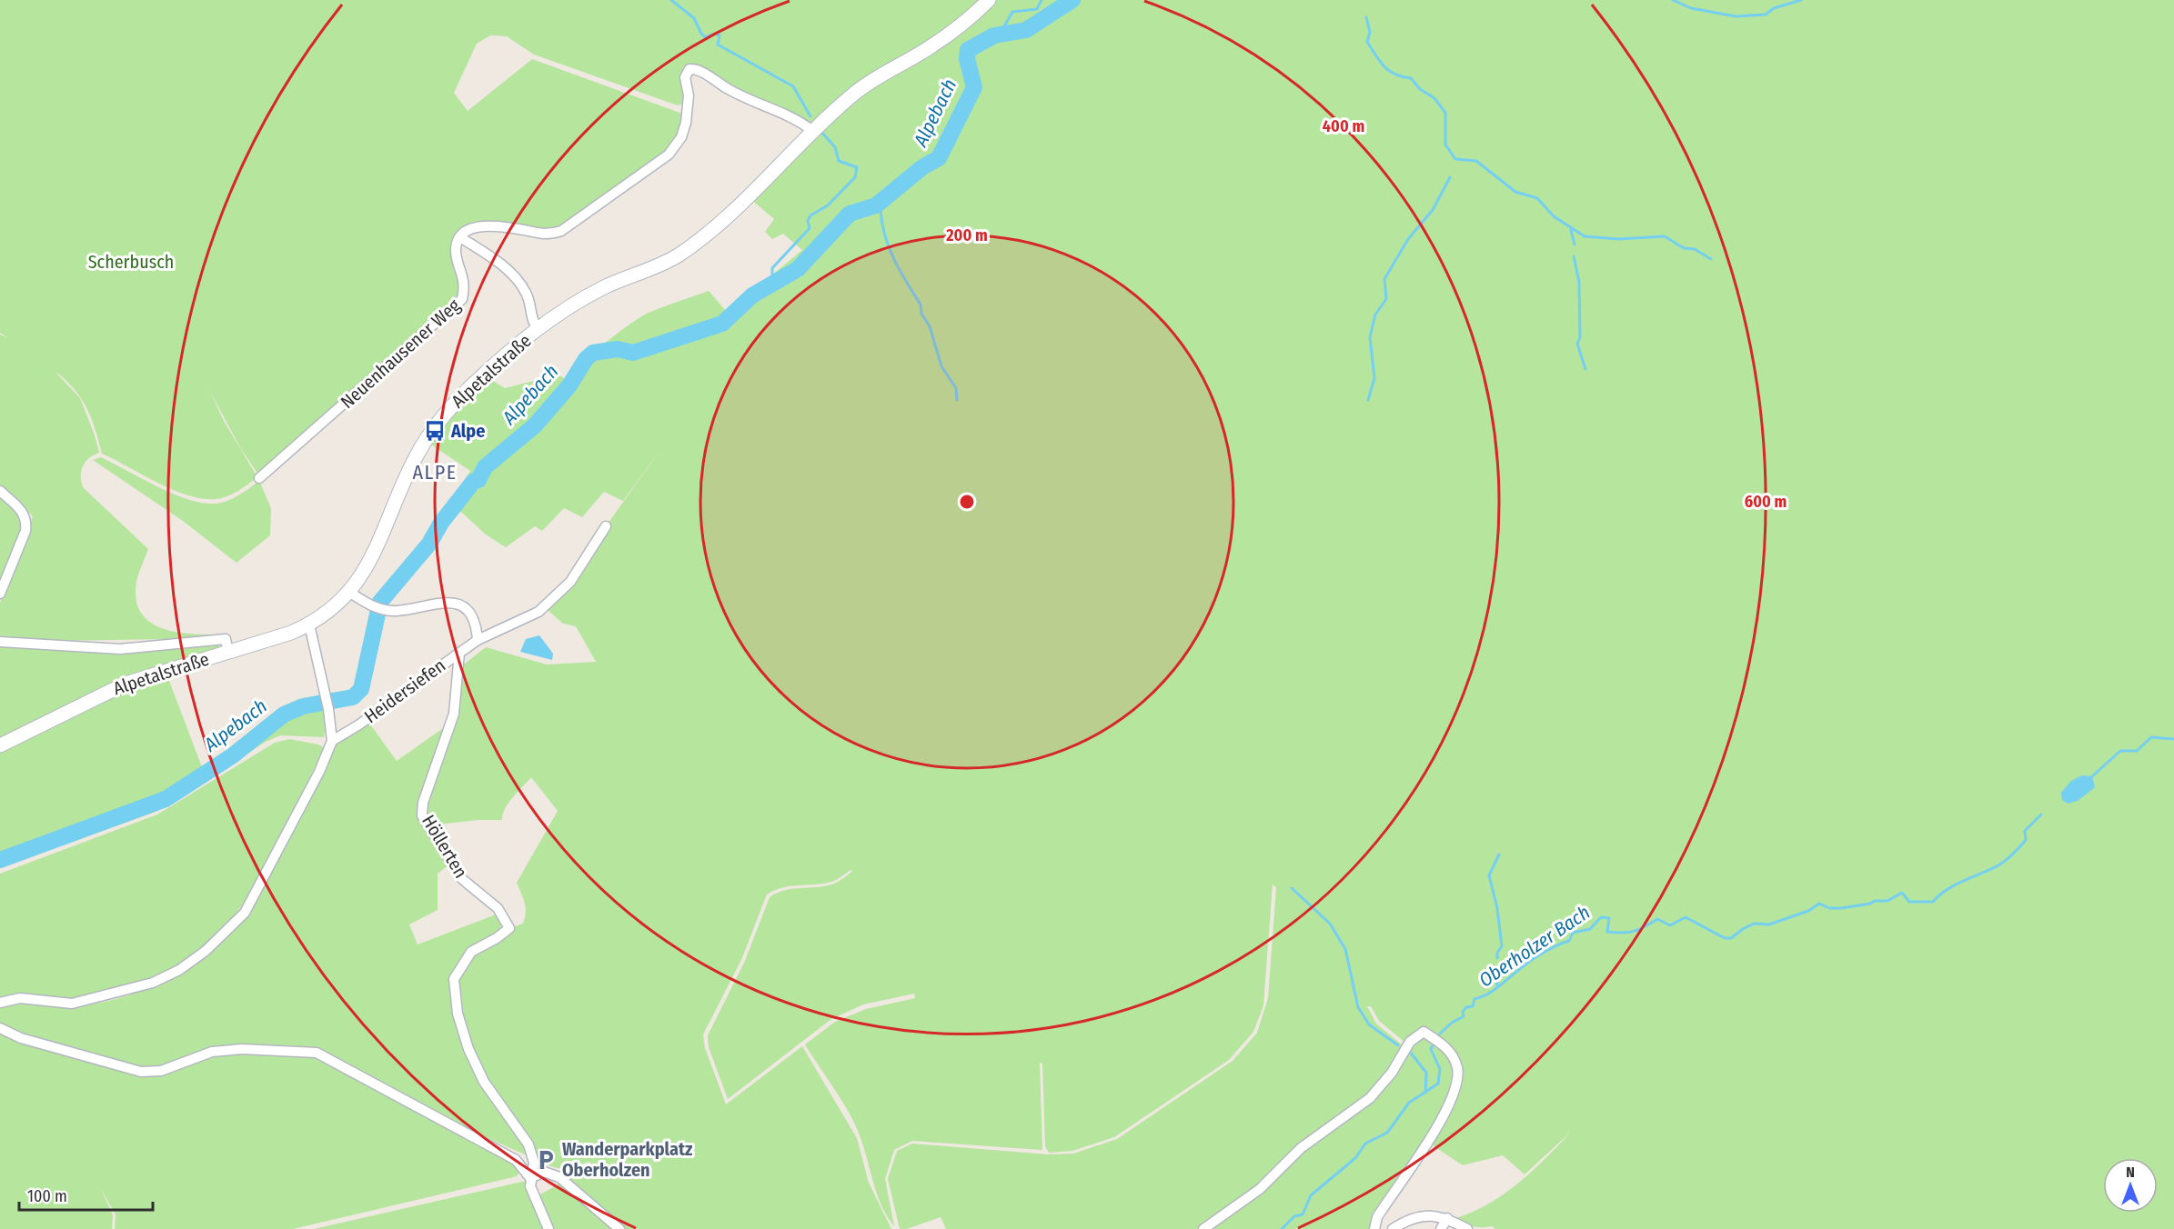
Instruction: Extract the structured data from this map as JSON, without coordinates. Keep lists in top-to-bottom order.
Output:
{
  "streets": {
    "main road": ["Alpetalstraße"],
    "street": ["Neuenhausener Weg", "Heidersiefen", "Höllerten"]
  },
  "crossings": [
    ["Heidersiefen", "Höllerten"]
  ],
  "districts": ["ALPE"],
  "water": ["Alpebach", "Oberholzer Bach"],
  "parks": ["Scherbusch"],
  "places": {
    "bus stop": ["Alpe"],
    "parking": ["Wanderparkplatz Oberholzen"]
  },
  "scale_bar": "100 m",
  "north": "top",
  "rings": ["400 m", "200 m", "600 m"]
}
